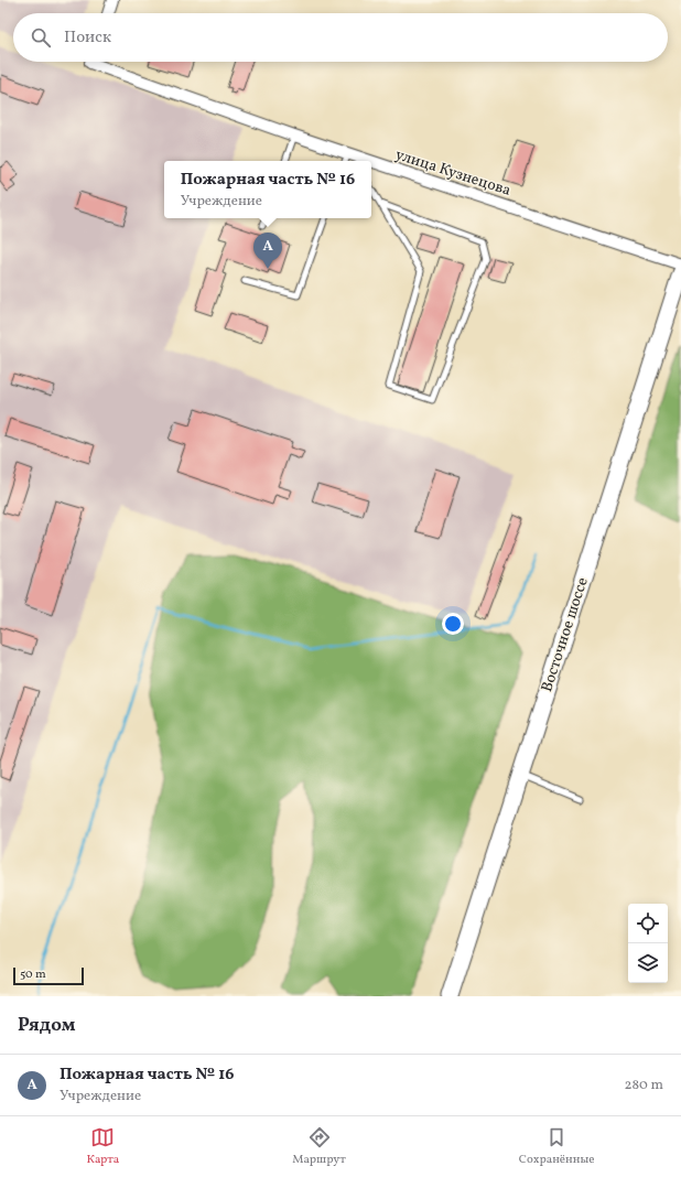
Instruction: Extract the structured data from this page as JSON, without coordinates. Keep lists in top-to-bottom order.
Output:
{
  "streets": {
    "main road": ["Восточное шоссе"],
    "street": ["улица Кузнецова"]
  },
  "scale_bar": "50 m",
  "page": {
    "search": "Поиск",
    "popup": ["Пожарная часть № 16", "Учреждение"],
    "pins": "A",
    "scale": "50 m",
    "heading": "Рядом",
    "list": [
      {
        "mark": "A",
        "name": "Пожарная часть № 16",
        "note": "Учреждение",
        "value": "280 m"
      }
    ],
    "nav": ["Карта", "Маршрут", "Сохранённые"]
  }
}
